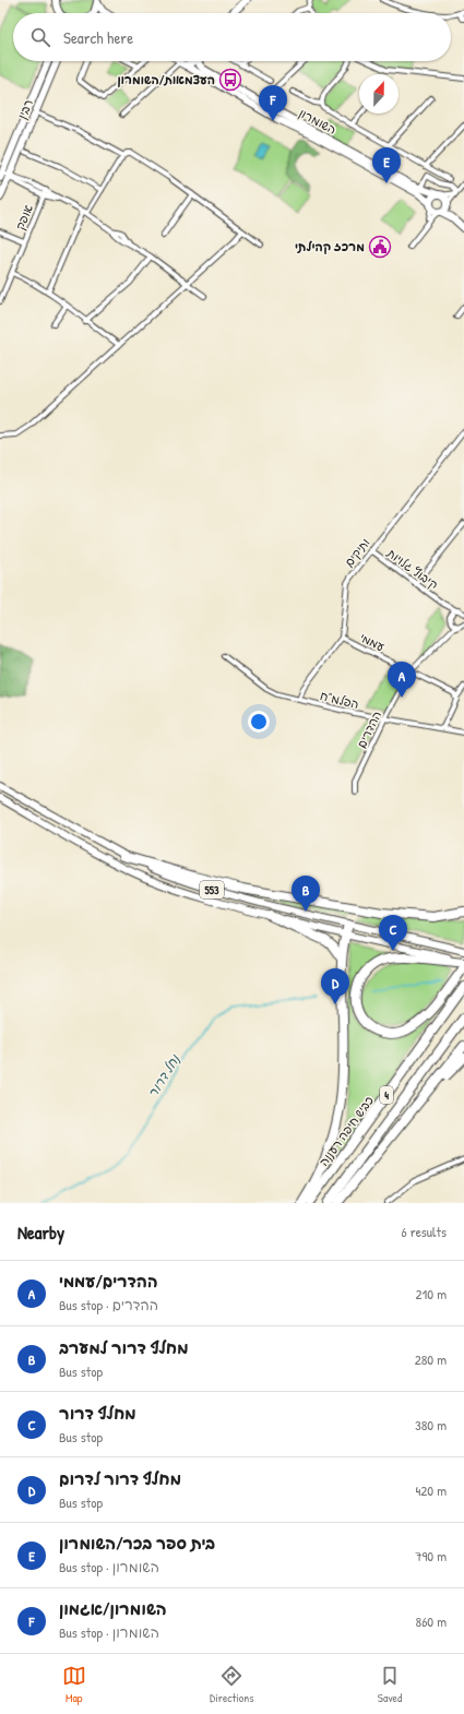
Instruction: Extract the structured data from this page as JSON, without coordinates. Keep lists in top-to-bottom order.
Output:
{
  "streets": {
    "highway": ["4", "כביש חיפה רעננה"],
    "street": [
      "רבין",
      "השומרון",
      "אופק",
      "ותיקים",
      "קיבוץ גלויות",
      "עממי",
      "הפלמ\"ח",
      "ההדרים",
      "553"
    ]
  },
  "crossings": [
    ["ותיקים", "קיבוץ גלויות"],
    ["ותיקים", "עממי"],
    ["קיבוץ גלויות", "ההדרים"],
    ["עממי", "ההדרים"],
    ["הפלמ\"ח", "ההדרים"]
  ],
  "water": ["נחל דרור"],
  "places": {
    "bus stop": ["העצמאות/השומרון"],
    "public building": ["מרכז קהילתי"]
  },
  "north": "top",
  "page": {
    "search": "Search here",
    "pins": [
      "F",
      "E",
      "A",
      "B",
      "C",
      "D"
    ],
    "heading": ["Nearby", "6 results"],
    "list": [
      {
        "mark": "A",
        "name": "ההדרים/עממי",
        "note": "Bus stop · ההדרים",
        "value": "210 m"
      },
      {
        "mark": "B",
        "name": "מחלף דרור למערב",
        "note": "Bus stop",
        "value": "280 m"
      },
      {
        "mark": "C",
        "name": "מחלף דרור",
        "note": "Bus stop",
        "value": "380 m"
      },
      {
        "mark": "D",
        "name": "מחלף דרור לדרום",
        "note": "Bus stop",
        "value": "420 m"
      },
      {
        "mark": "E",
        "name": "בית ספר בכר/השומרון",
        "note": "Bus stop · השומרון",
        "value": "790 m"
      },
      {
        "mark": "F",
        "name": "השומרון/אגמון",
        "note": "Bus stop · השומרון",
        "value": "860 m"
      }
    ],
    "nav": ["Map", "Directions", "Saved"]
  }
}
